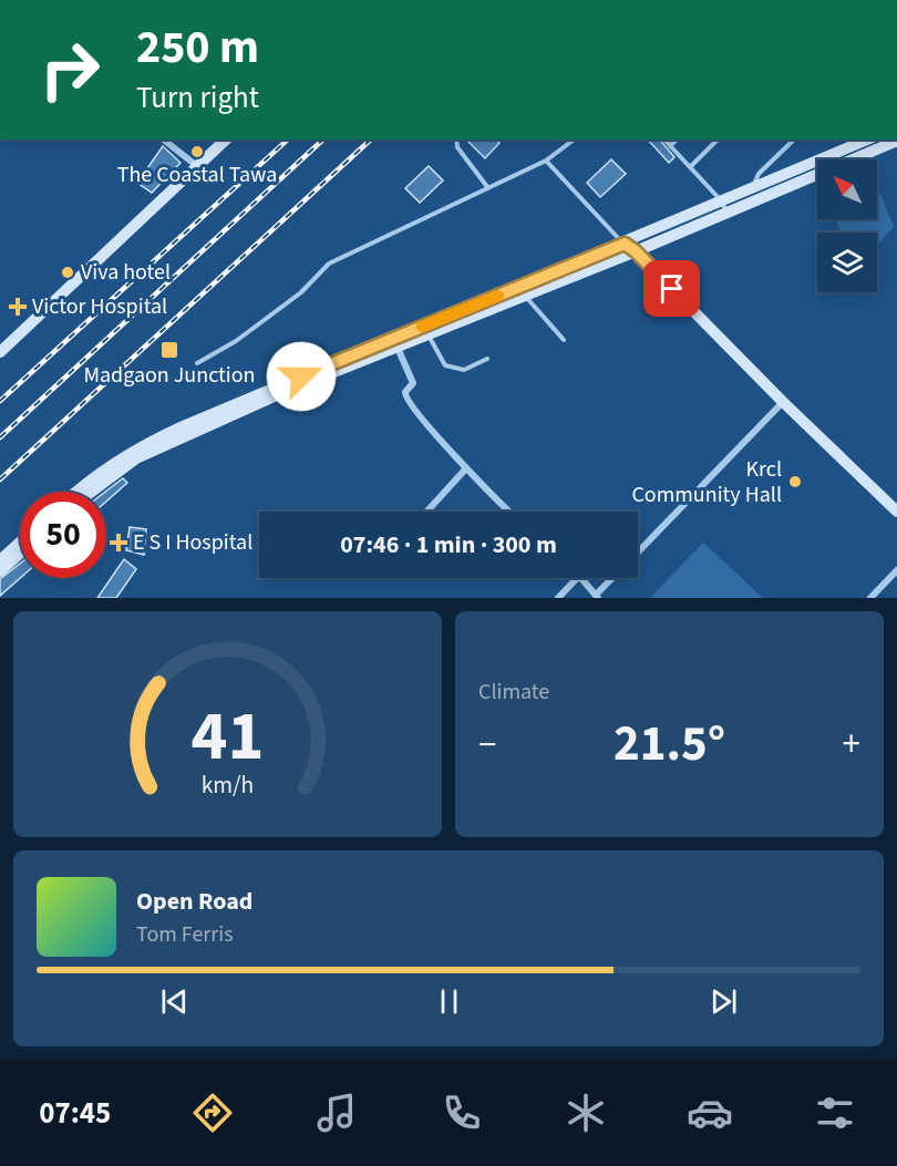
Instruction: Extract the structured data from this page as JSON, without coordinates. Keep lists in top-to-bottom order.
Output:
{
  "places": {
    "other": ["The Coastal Tawa", "Viva hotel", "Krcl Community Hall"],
    "health": ["Victor Hospital", "E S I Hospital"],
    "transit": ["Madgaon Junction"]
  },
  "north": "top left",
  "page": {
    "turn": ["250 m", "Turn right"],
    "limit": "50",
    "trip": "07:46 · 1 min · 300 m",
    "tile": "Climate",
    "heat": ["−", "21.5°", "+"],
    "song": ["Open Road", "Tom Ferris"],
    "tabs": "07:45",
    "gauge": ["41", "km/h"]
  }
}
